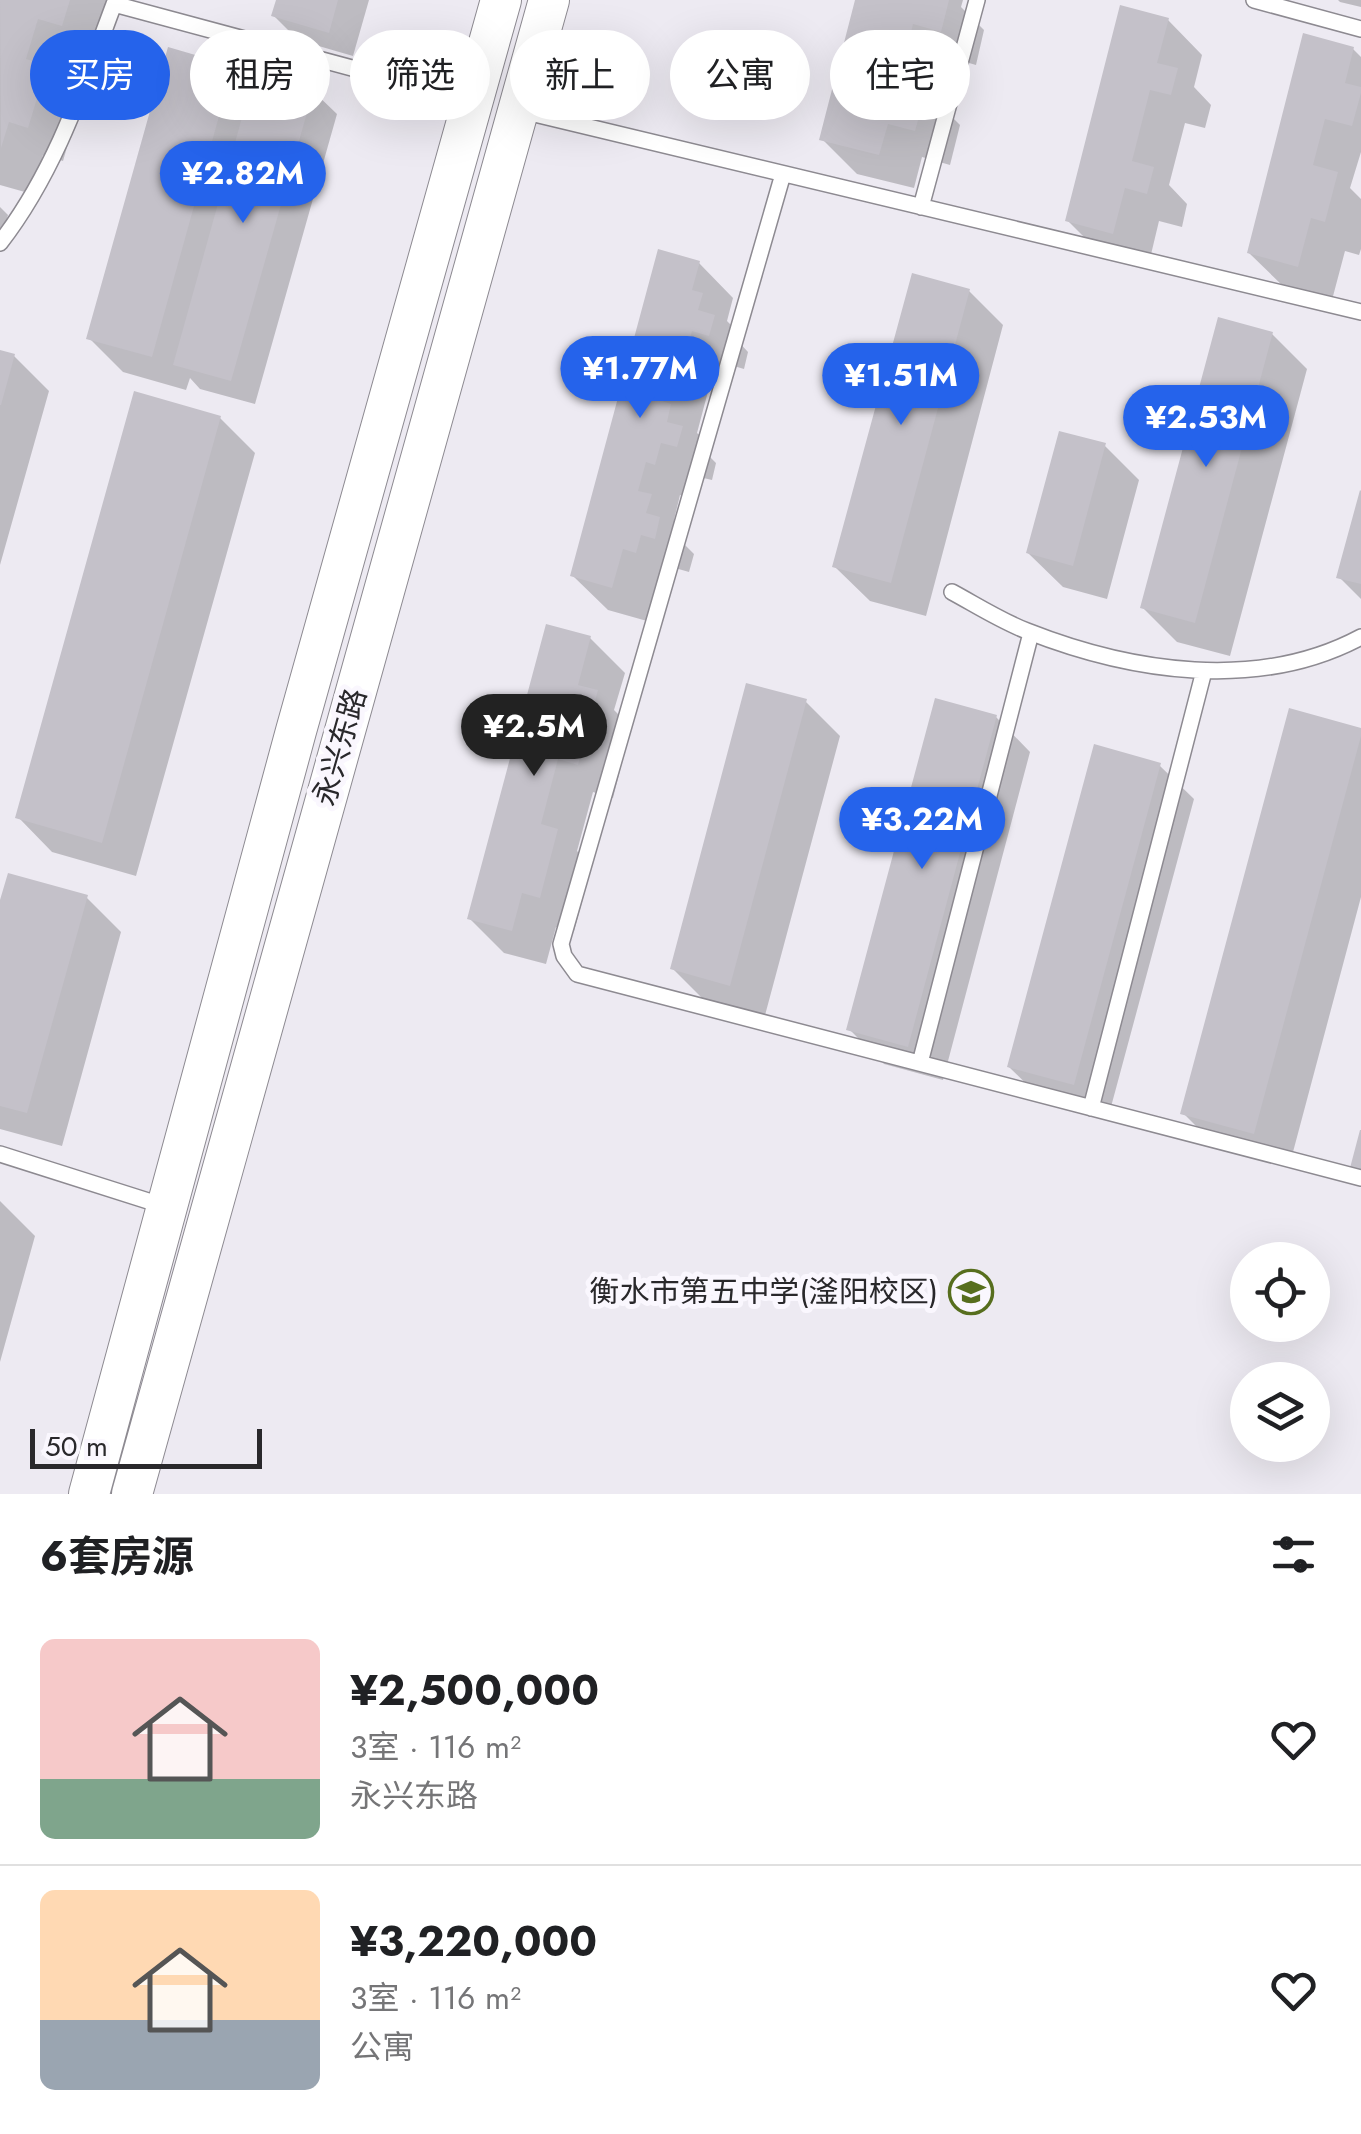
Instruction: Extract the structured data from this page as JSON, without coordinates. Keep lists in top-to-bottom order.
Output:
{
  "streets": {
    "street": ["永兴东路"]
  },
  "places": {
    "school or university": ["衡水市第五中学(滏阳校区)"]
  },
  "scale_bar": "50 m",
  "page": {
    "chip": [
      "买房",
      "租房",
      "筛选",
      "新上",
      "公寓",
      "住宅"
    ],
    "price": [
      "¥2.82M",
      "¥1.77M",
      "¥1.51M",
      "¥2.53M",
      "¥2.5M",
      "¥3.22M"
    ],
    "scale": "50 m",
    "heading": "6套房源",
    "list": [
      {
        "name": "¥2,500,000",
        "note": "3室 · 116 m² · 永兴东路"
      },
      {
        "name": "¥3,220,000",
        "note": "3室 · 116 m² · 公寓"
      }
    ]
  }
}
